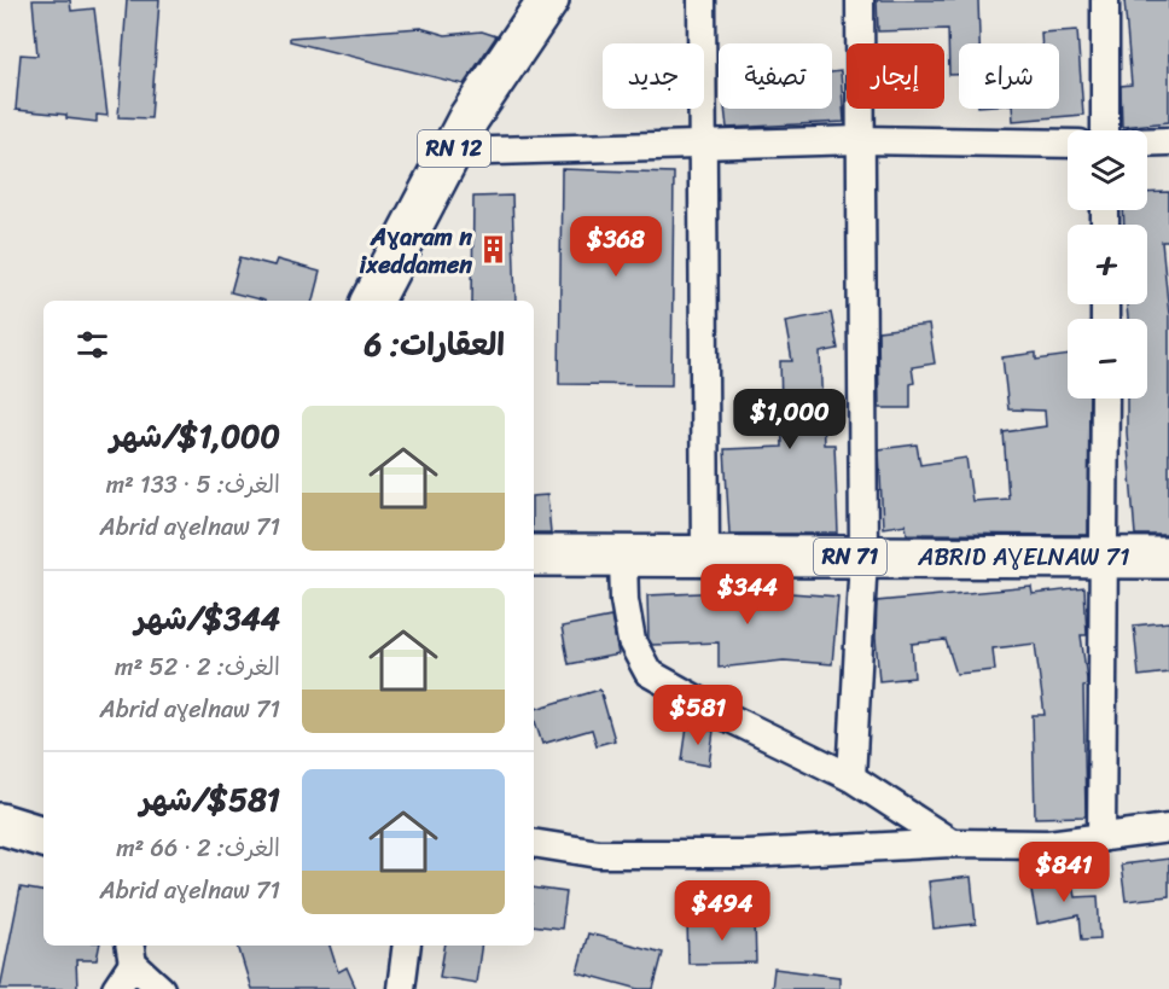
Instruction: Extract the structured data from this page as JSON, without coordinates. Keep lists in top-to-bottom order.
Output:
{
  "streets": {
    "main road": ["RN 12", "RN 71", "ABRID AƔELNAW 71"]
  },
  "places": {
    "building": ["Aɣaram n ixeddamen"]
  },
  "page": {
    "chip": [
      "شراء",
      "إيجار",
      "تصفية",
      "جديد"
    ],
    "map_buttons": ["+", "−"],
    "price": [
      "$368",
      "$1,000",
      "$344",
      "$581",
      "$841",
      "$494"
    ],
    "heading": "العقارات: 6",
    "list": [
      {
        "name": "$1,000/شهر",
        "note": "الغرف: 5 · 133 m² · Abrid aɣelnaw 71"
      },
      {
        "name": "$344/شهر",
        "note": "الغرف: 2 · 52 m² · Abrid aɣelnaw 71"
      },
      {
        "name": "$581/شهر",
        "note": "الغرف: 2 · 66 m² · Abrid aɣelnaw 71"
      }
    ]
  }
}
